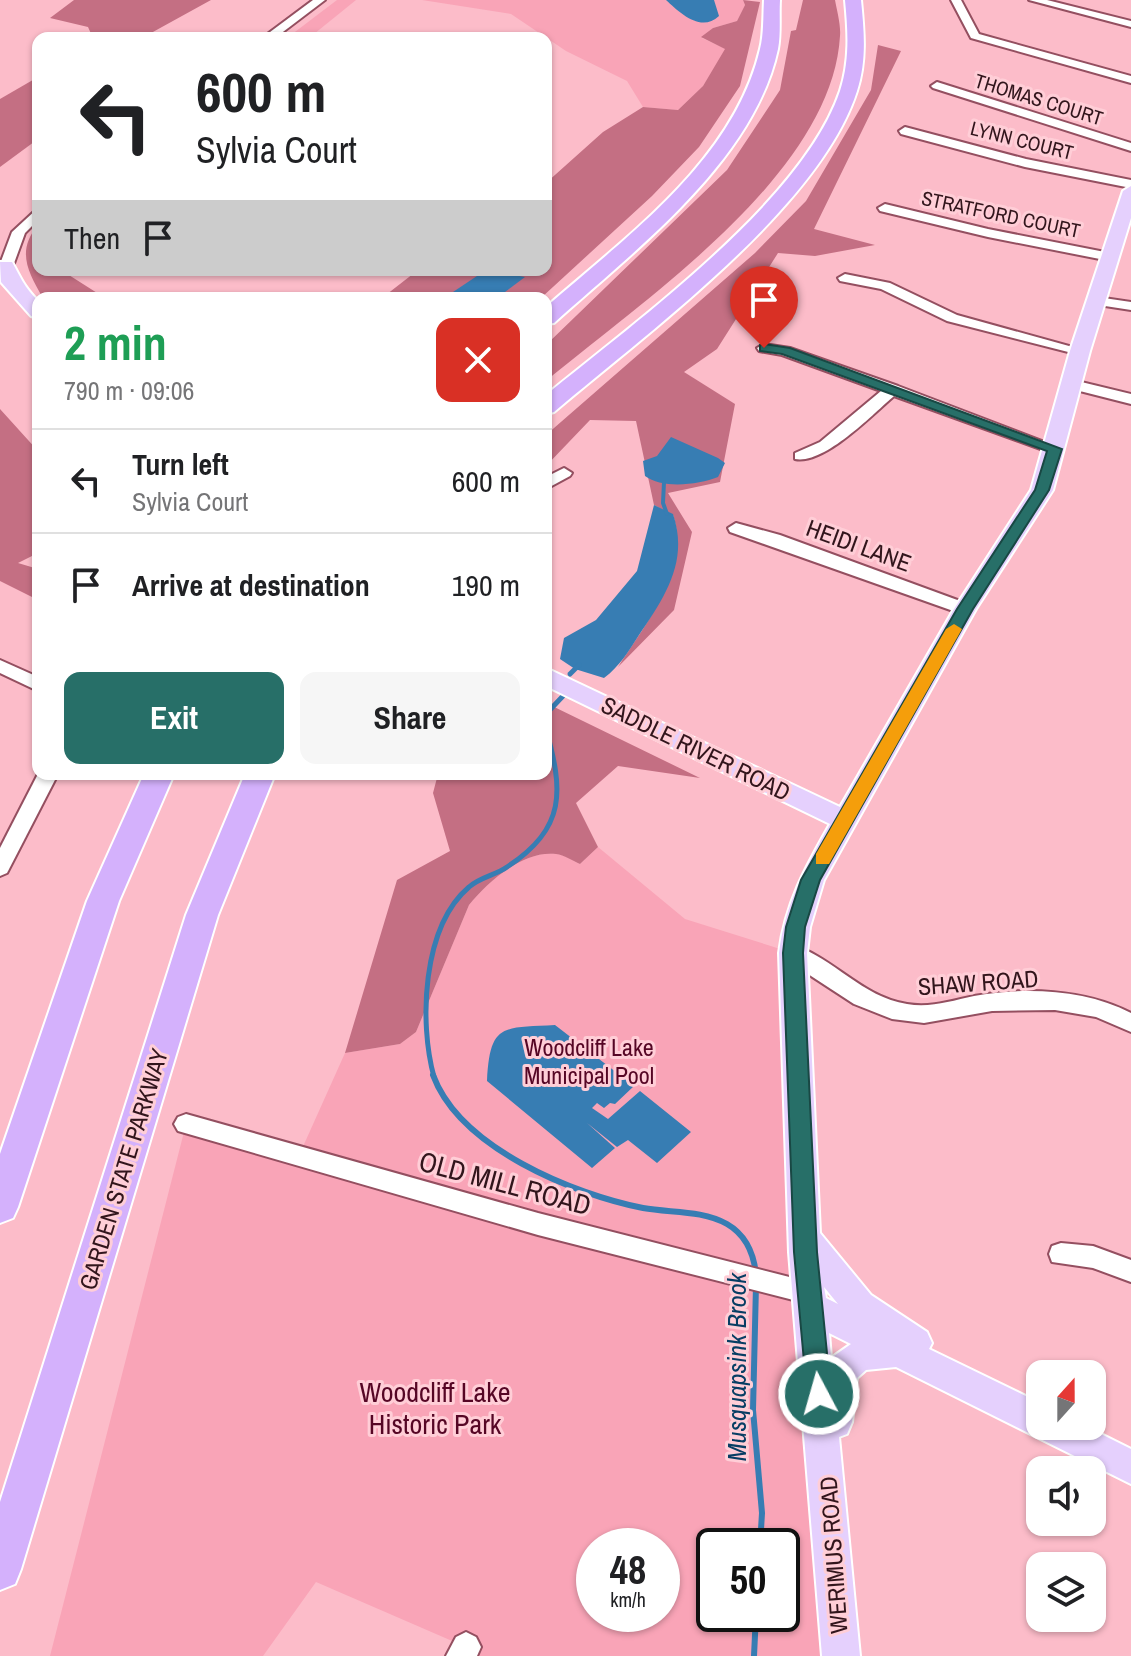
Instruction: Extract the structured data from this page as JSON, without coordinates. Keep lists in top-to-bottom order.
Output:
{
  "streets": {
    "highway": ["GARDEN STATE PARKWAY"],
    "main road": ["SADDLE RIVER ROAD", "WERIMUS ROAD"],
    "street": [
      "THOMAS COURT",
      "LYNN COURT",
      "STRATFORD COURT",
      "HEIDI LANE",
      "SHAW ROAD",
      "OLD MILL ROAD"
    ]
  },
  "crossings": [
    ["STRATFORD COURT", "WERIMUS ROAD"],
    ["HEIDI LANE", "WERIMUS ROAD"],
    ["SADDLE RIVER ROAD", "WERIMUS ROAD"],
    ["SHAW ROAD", "WERIMUS ROAD"],
    ["OLD MILL ROAD", "WERIMUS ROAD"]
  ],
  "water": ["Musquapsink Brook"],
  "parks": ["Woodcliff Lake Municipal Pool", "Woodcliff Lake Historic Park"],
  "north": "top",
  "page": {
    "turn": ["600 m", "Sylvia Court"],
    "then": "Then",
    "heading": ["2 min", "790 m · 09:06"],
    "list": [
      {
        "name": "Turn left",
        "note": "Sylvia Court",
        "value": "600 m"
      },
      {
        "name": "Arrive at destination",
        "value": "190 m"
      }
    ],
    "buttons": ["Exit", "Share"],
    "speed": "48 km/h",
    "limit": "50"
  }
}
